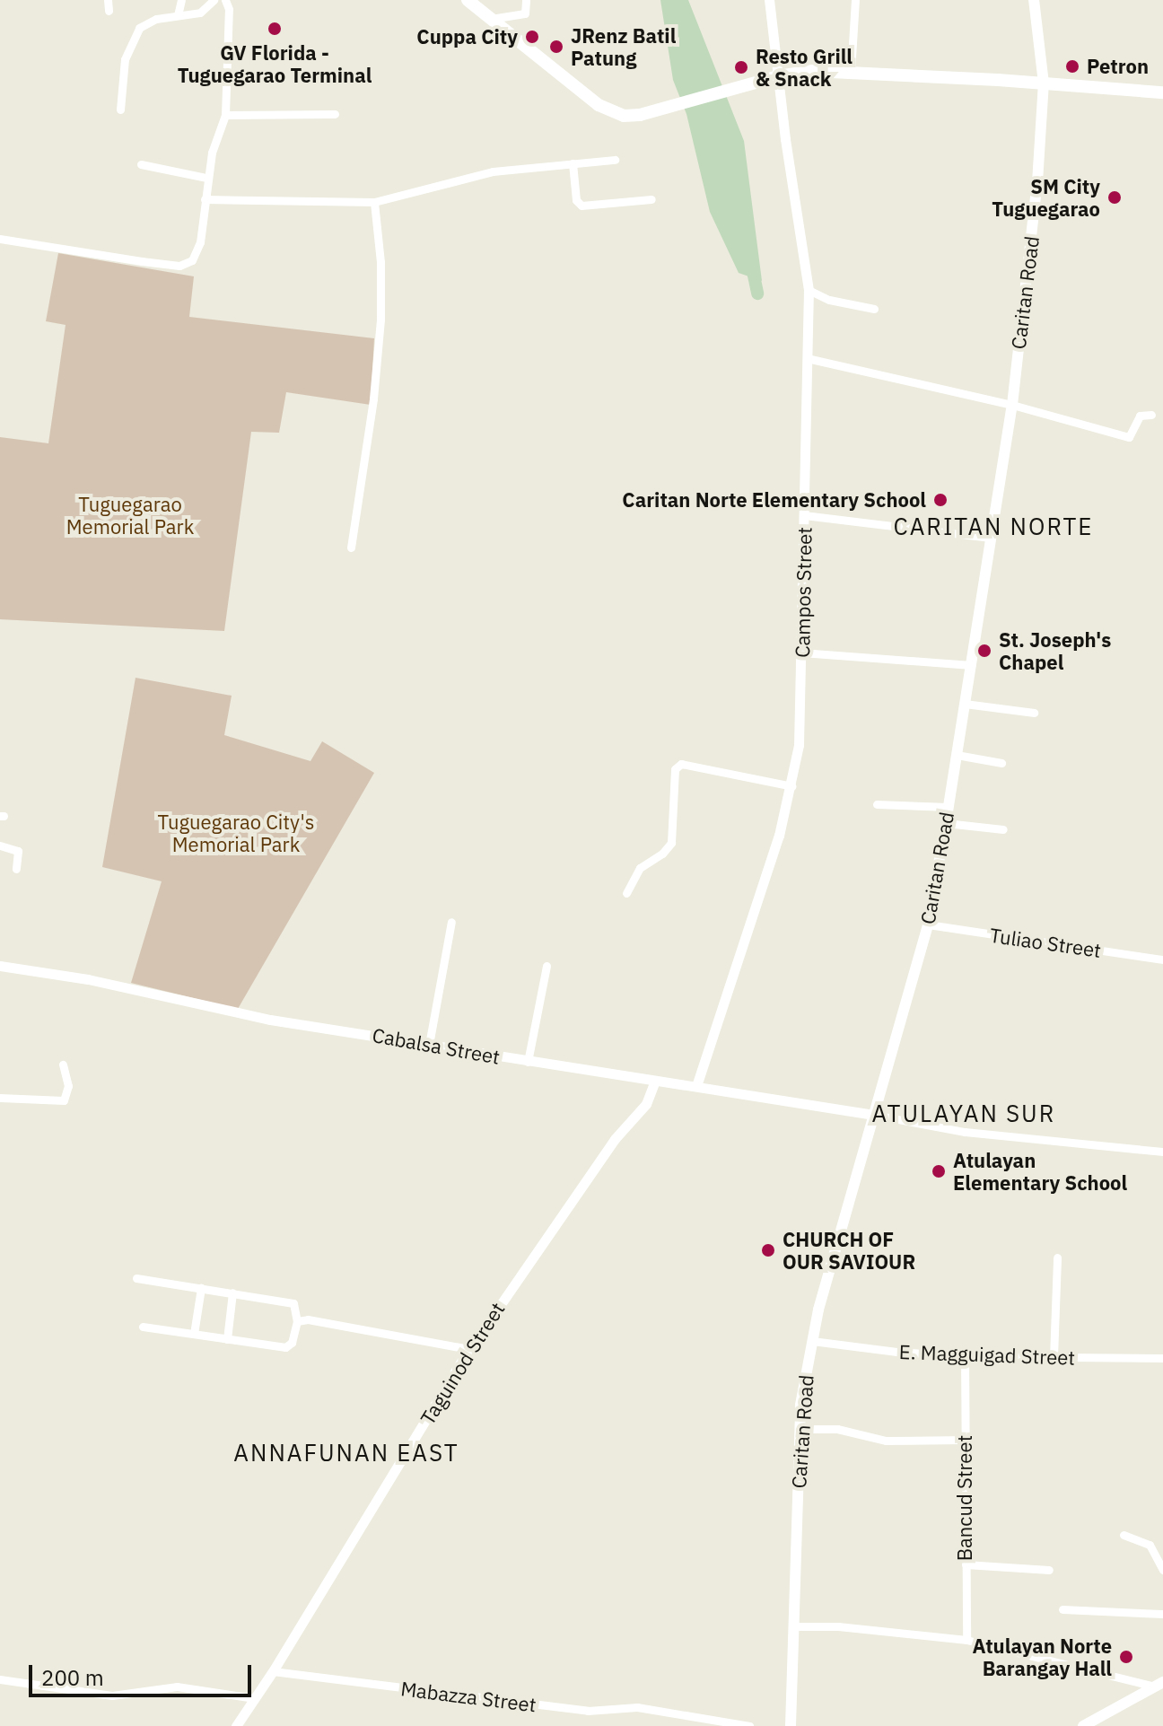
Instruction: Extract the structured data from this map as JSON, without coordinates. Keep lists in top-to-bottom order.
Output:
{
  "streets": {
    "main road": ["Caritan Road"],
    "street": [
      "Campos Street",
      "Tuliao Street",
      "Cabalsa Street",
      "E. Magguigad Street",
      "Taguinod Street",
      "Bancud Street",
      "Mabazza Street"
    ]
  },
  "crossings": [
    ["Caritan Road", "Tuliao Street"],
    ["Caritan Road", "Cabalsa Street"],
    ["Caritan Road", "E. Magguigad Street"],
    ["Campos Street", "Cabalsa Street"],
    ["Cabalsa Street", "Taguinod Street"],
    ["E. Magguigad Street", "Bancud Street"],
    ["Taguinod Street", "Mabazza Street"]
  ],
  "districts": ["CARITAN NORTE", "ATULAYAN SUR", "ANNAFUNAN EAST"],
  "parks": ["Tuguegarao Memorial Park", "Tuguegarao City's Memorial Park"],
  "places": [
    "GV Florida - Tuguegarao Terminal",
    "Cuppa City",
    "JRenz Batil Patung",
    "Petron",
    "Resto Grill & Snack",
    "SM City Tuguegarao",
    "Caritan Norte Elementary School",
    "St. Joseph's Chapel",
    "Atulayan Elementary School",
    "CHURCH OF OUR SAVIOUR",
    "Atulayan Norte Barangay Hall"
  ],
  "scale_bar": "200 m"
}
